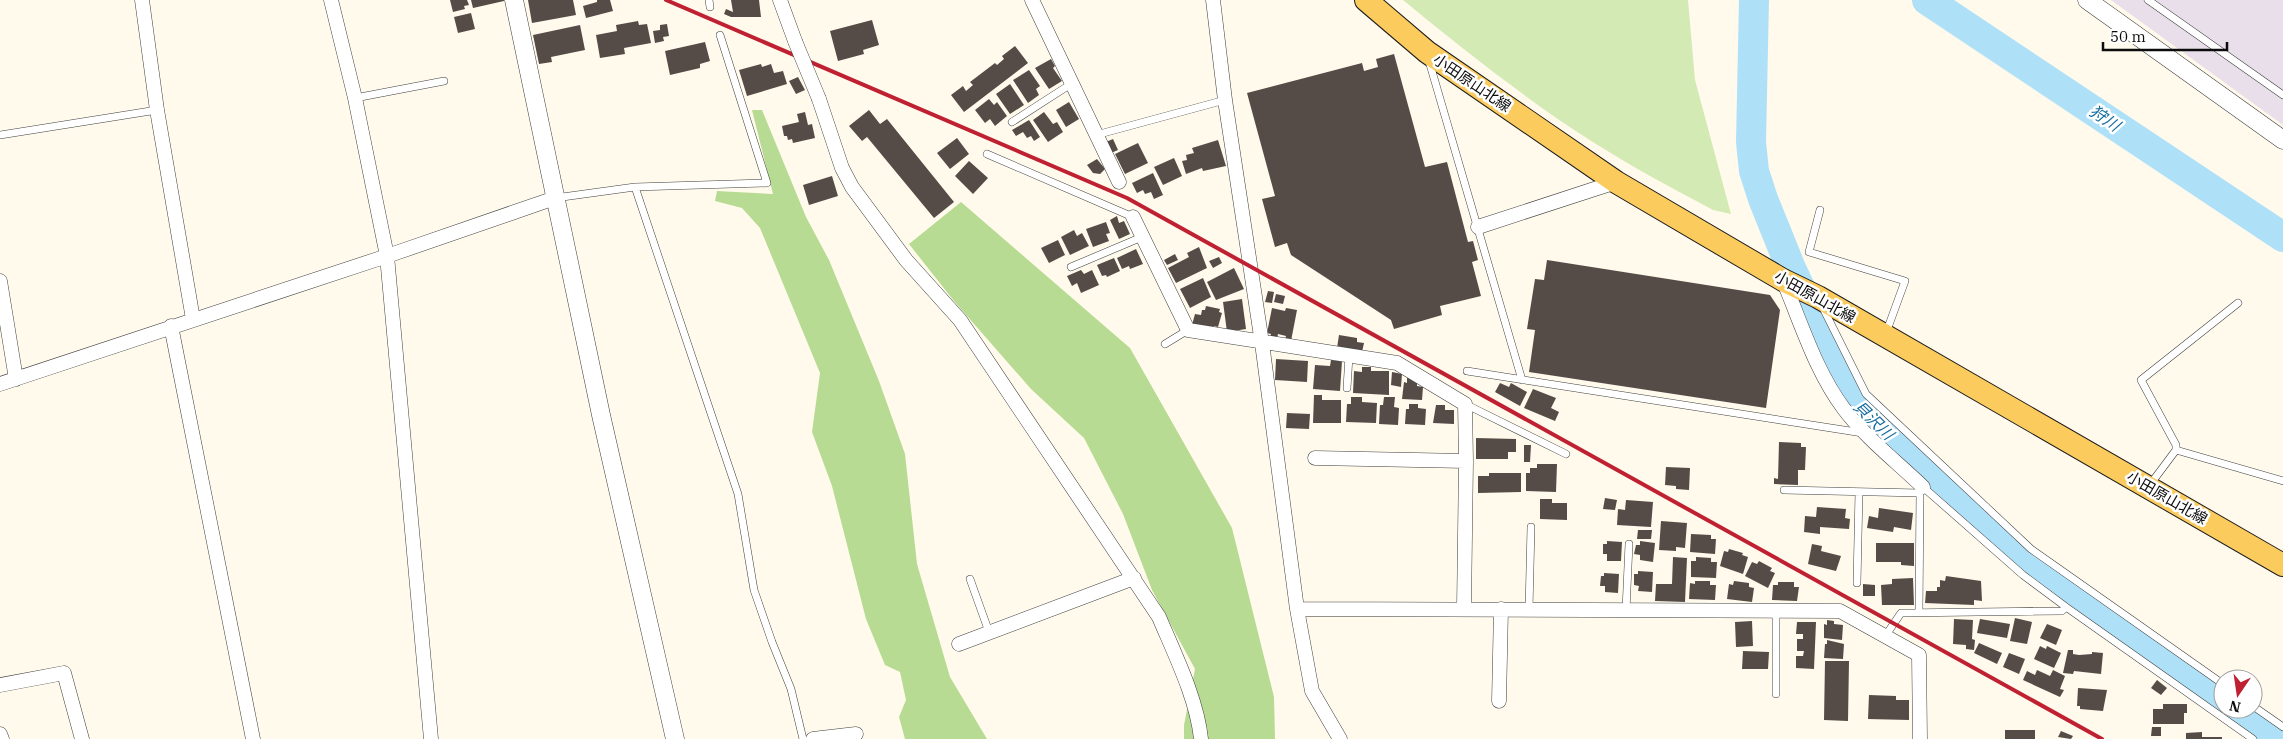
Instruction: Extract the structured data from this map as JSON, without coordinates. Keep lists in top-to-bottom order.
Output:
{
  "streets": {
    "main road": ["小田原山北線"]
  },
  "water": ["狩川", "貝沢川"],
  "scale_bar": "50 m",
  "north": "bottom"
}
